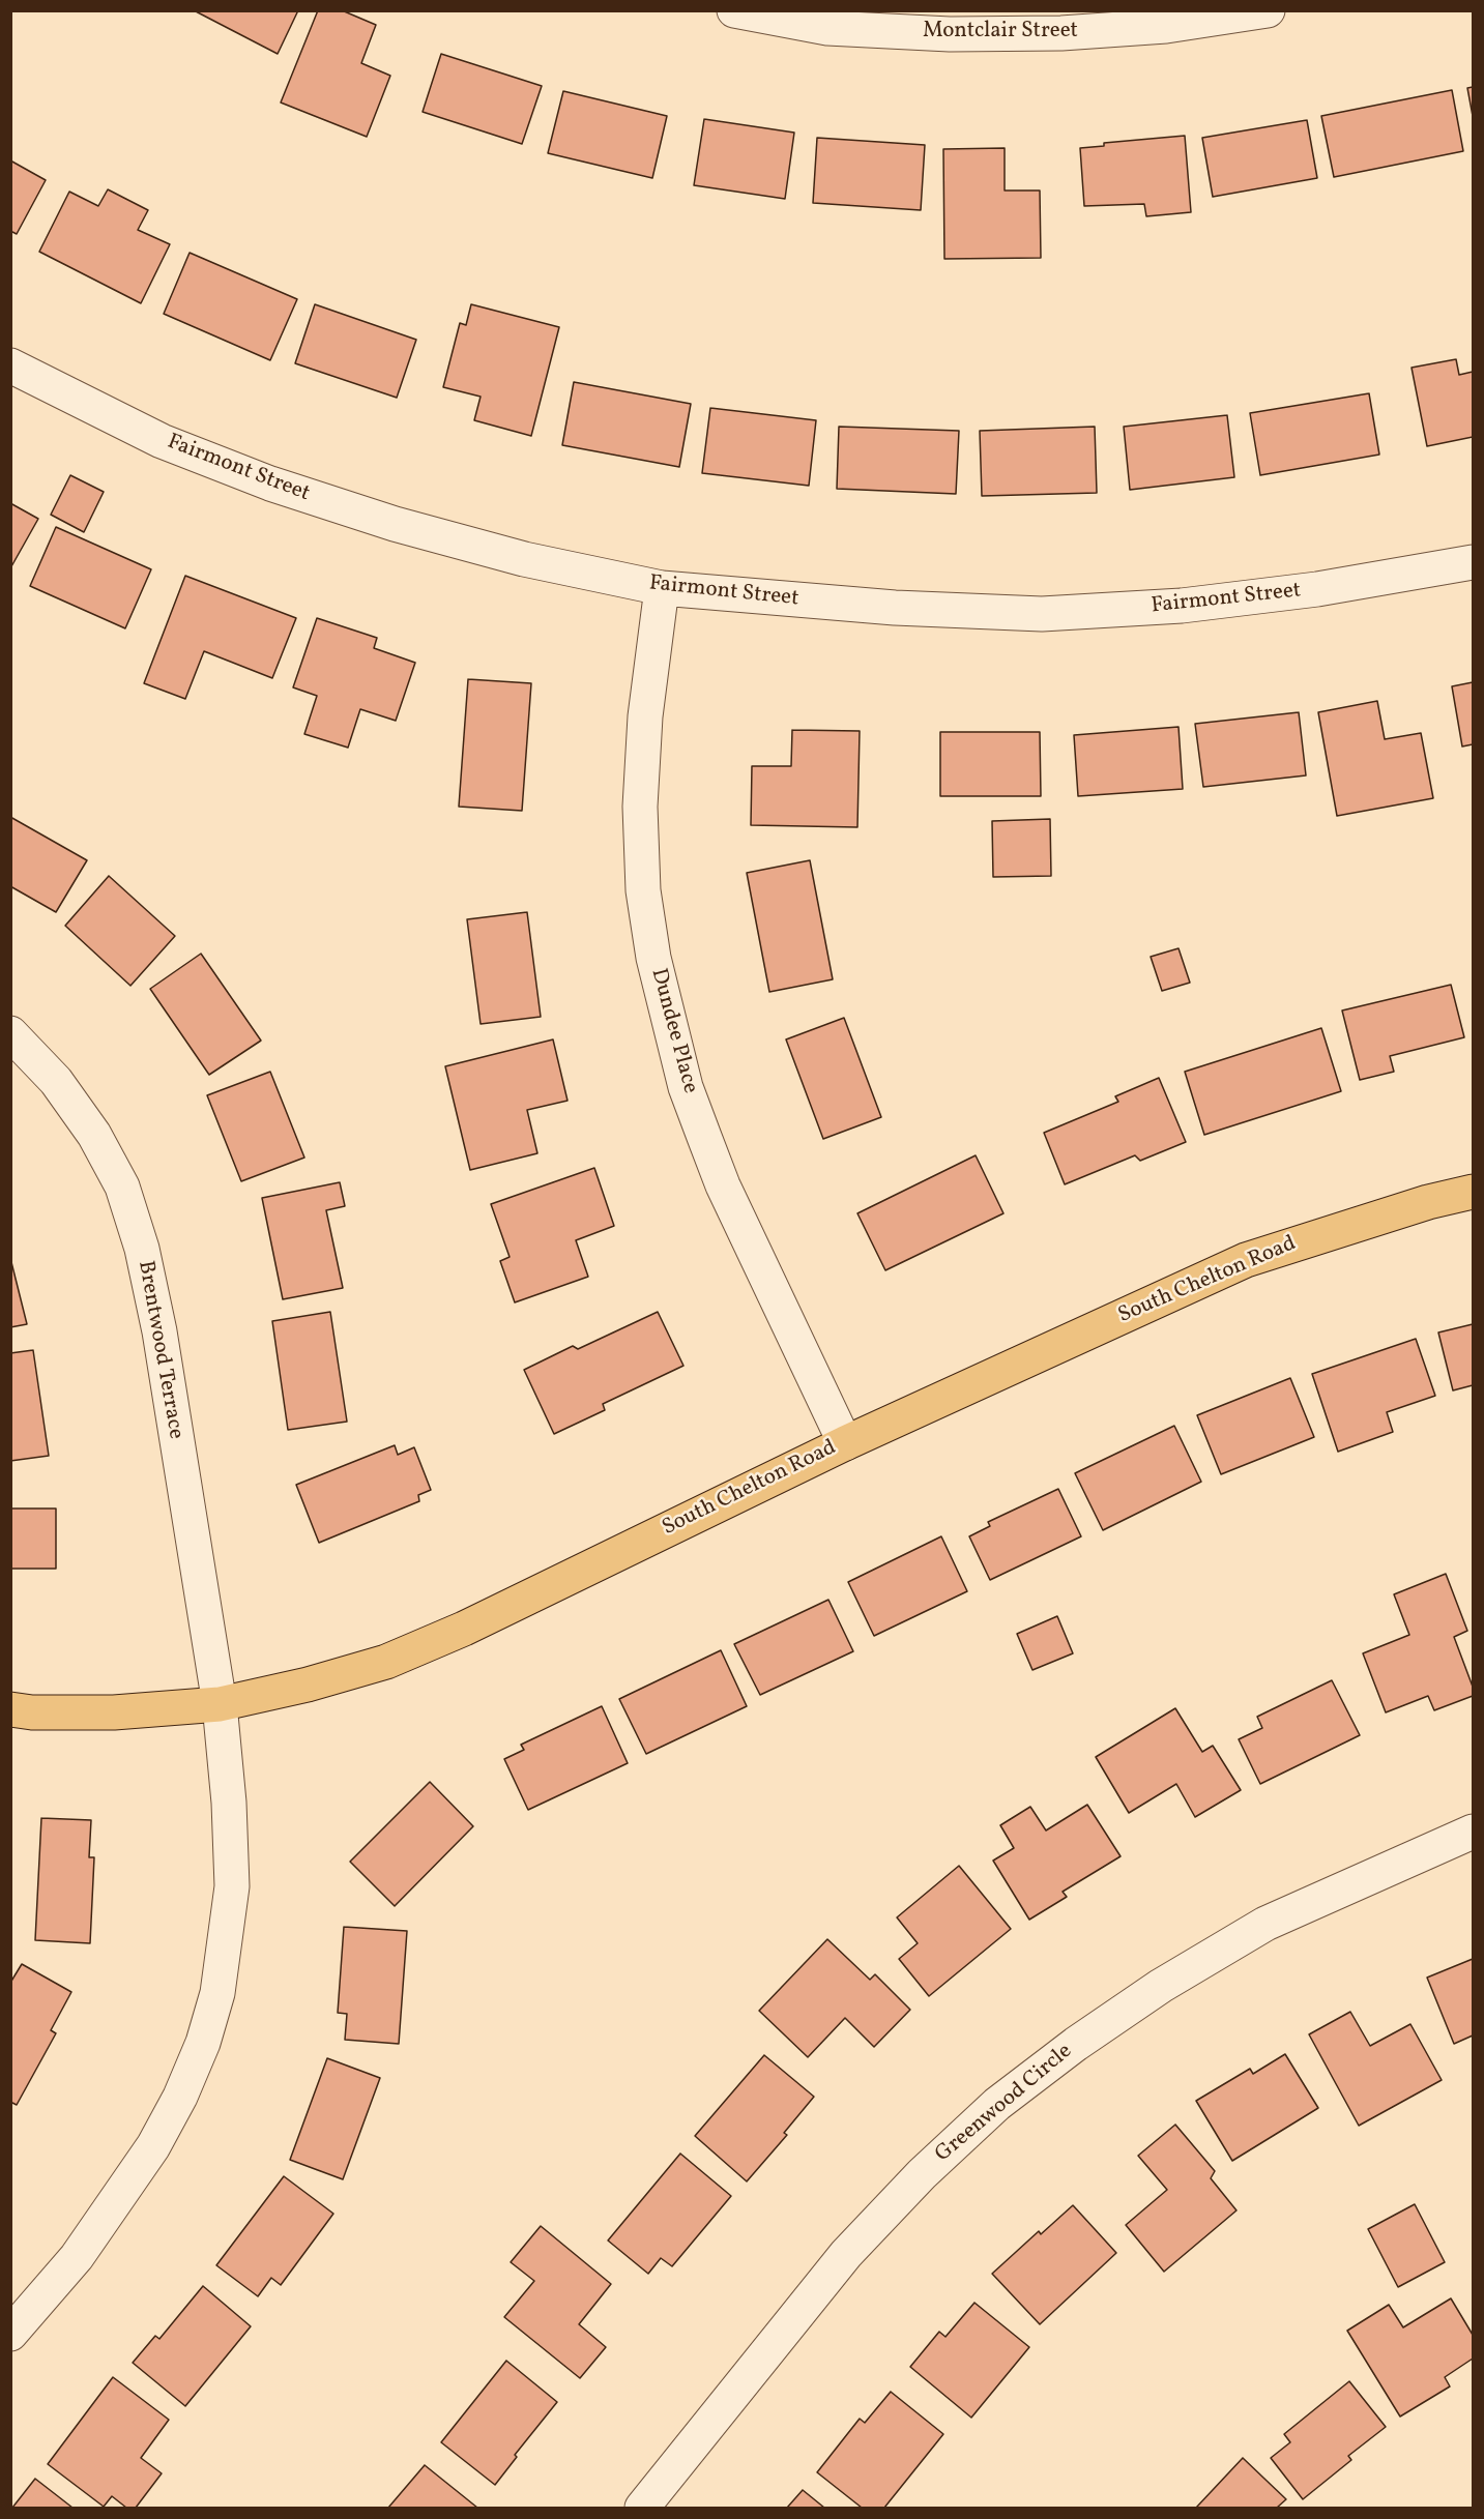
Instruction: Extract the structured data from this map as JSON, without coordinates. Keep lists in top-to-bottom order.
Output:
{
  "streets": {
    "main road": ["South Chelton Road"],
    "street": [
      "Montclair Street",
      "Fairmont Street",
      "Dundee Place",
      "Brentwood Terrace",
      "Greenwood Circle"
    ]
  },
  "crossings": [
    ["Fairmont Street", "Dundee Place"],
    ["Dundee Place", "South Chelton Road"],
    ["South Chelton Road", "Brentwood Terrace"]
  ]
}
